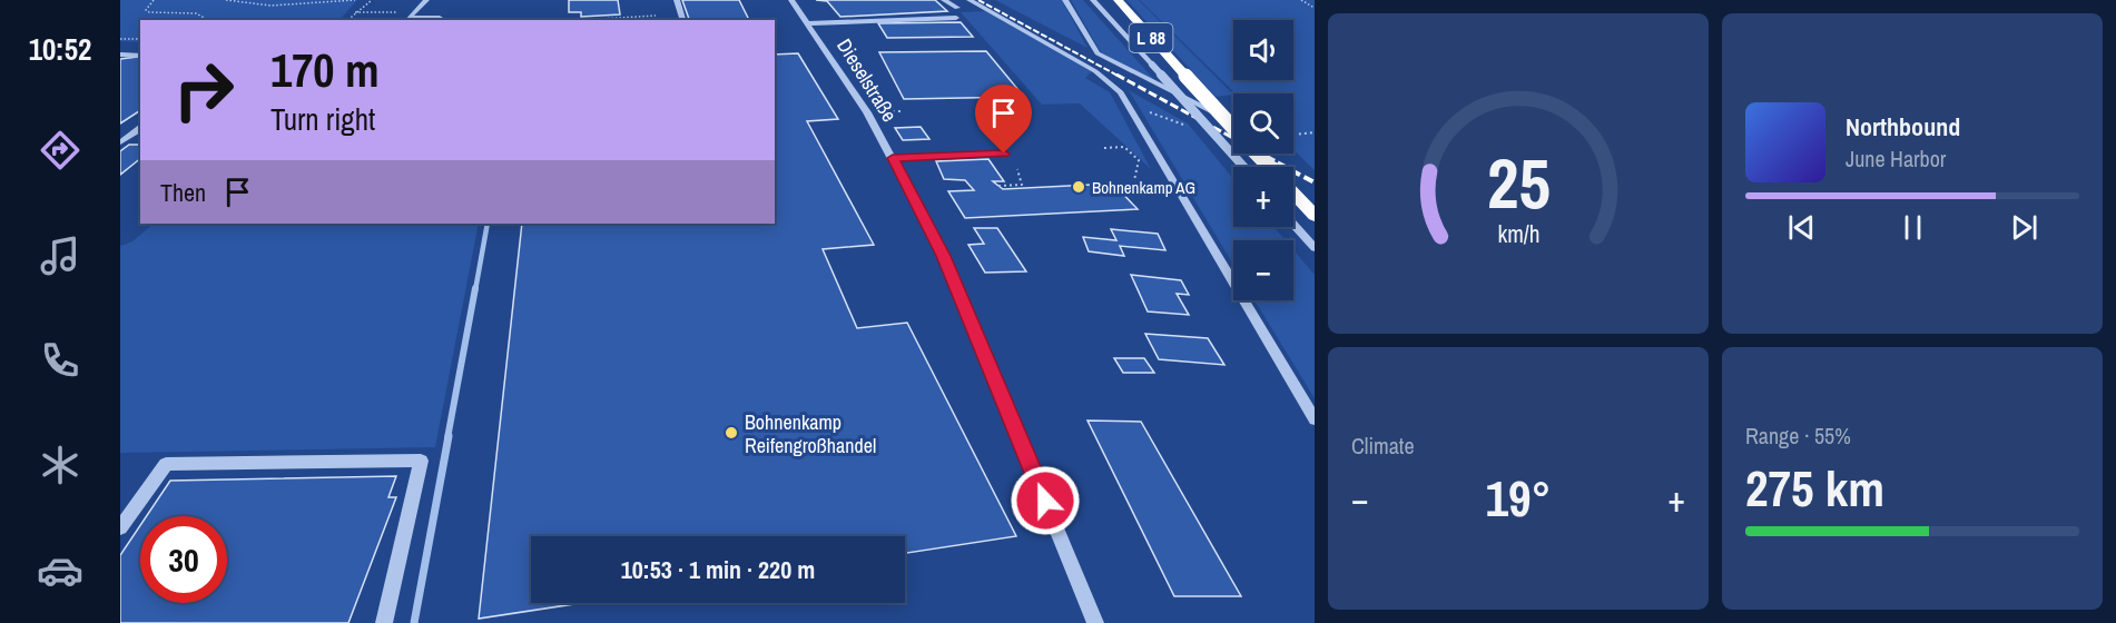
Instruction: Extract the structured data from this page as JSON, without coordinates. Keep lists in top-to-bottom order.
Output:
{
  "streets": {
    "highway": ["L 88"],
    "street": ["Dieselstraße"]
  },
  "places": ["Bohnenkamp AG", "Bohnenkamp Reifengroßhandel"],
  "page": {
    "tabs": "10:52",
    "map_buttons": ["+", "−"],
    "turn": ["170 m", "Turn right"],
    "song": ["Northbound", "June Harbor"],
    "then": "Then",
    "tile": [
      "Climate",
      ["Range · 55%", "275 km"]
    ],
    "heat": ["−", "19°", "+"],
    "limit": "30",
    "trip": "10:53 · 1 min · 220 m",
    "gauge": ["25", "km/h"]
  }
}
